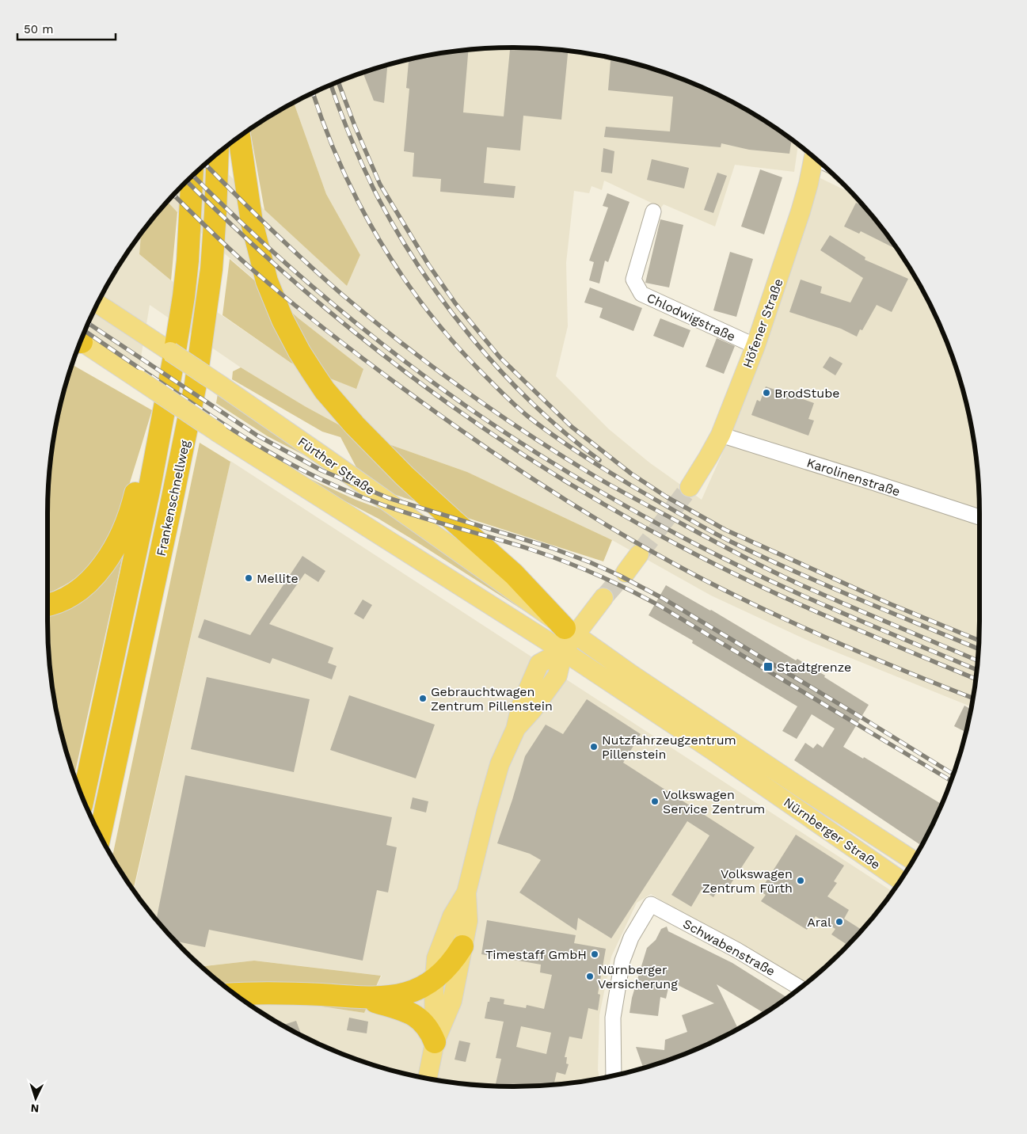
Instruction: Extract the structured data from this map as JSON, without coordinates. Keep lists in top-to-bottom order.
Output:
{
  "streets": {
    "highway": ["Frankenschnellweg"],
    "main road": ["Höfener Straße", "Fürther Straße", "Nürnberger Straße"],
    "street": ["Chlodwigstraße", "Karolinenstraße", "Schwabenstraße"]
  },
  "crossings": [
    ["Chlodwigstraße", "Höfener Straße"],
    ["Höfener Straße", "Karolinenstraße"],
    ["Fürther Straße", "Nürnberger Straße"]
  ],
  "places": {
    "other": [
      "BrodStube",
      "Mellite",
      "Gebrauchtwagen Zentrum Pillenstein",
      "Nutzfahrzeugzentrum Pillenstein",
      "Volkswagen Service Zentrum",
      "Volkswagen Zentrum Fürth",
      "Aral",
      "Timestaff GmbH",
      "Nürnberger Versicherung"
    ],
    "transit": ["Stadtgrenze"]
  },
  "scale_bar": "50 m",
  "north": "bottom"
}
